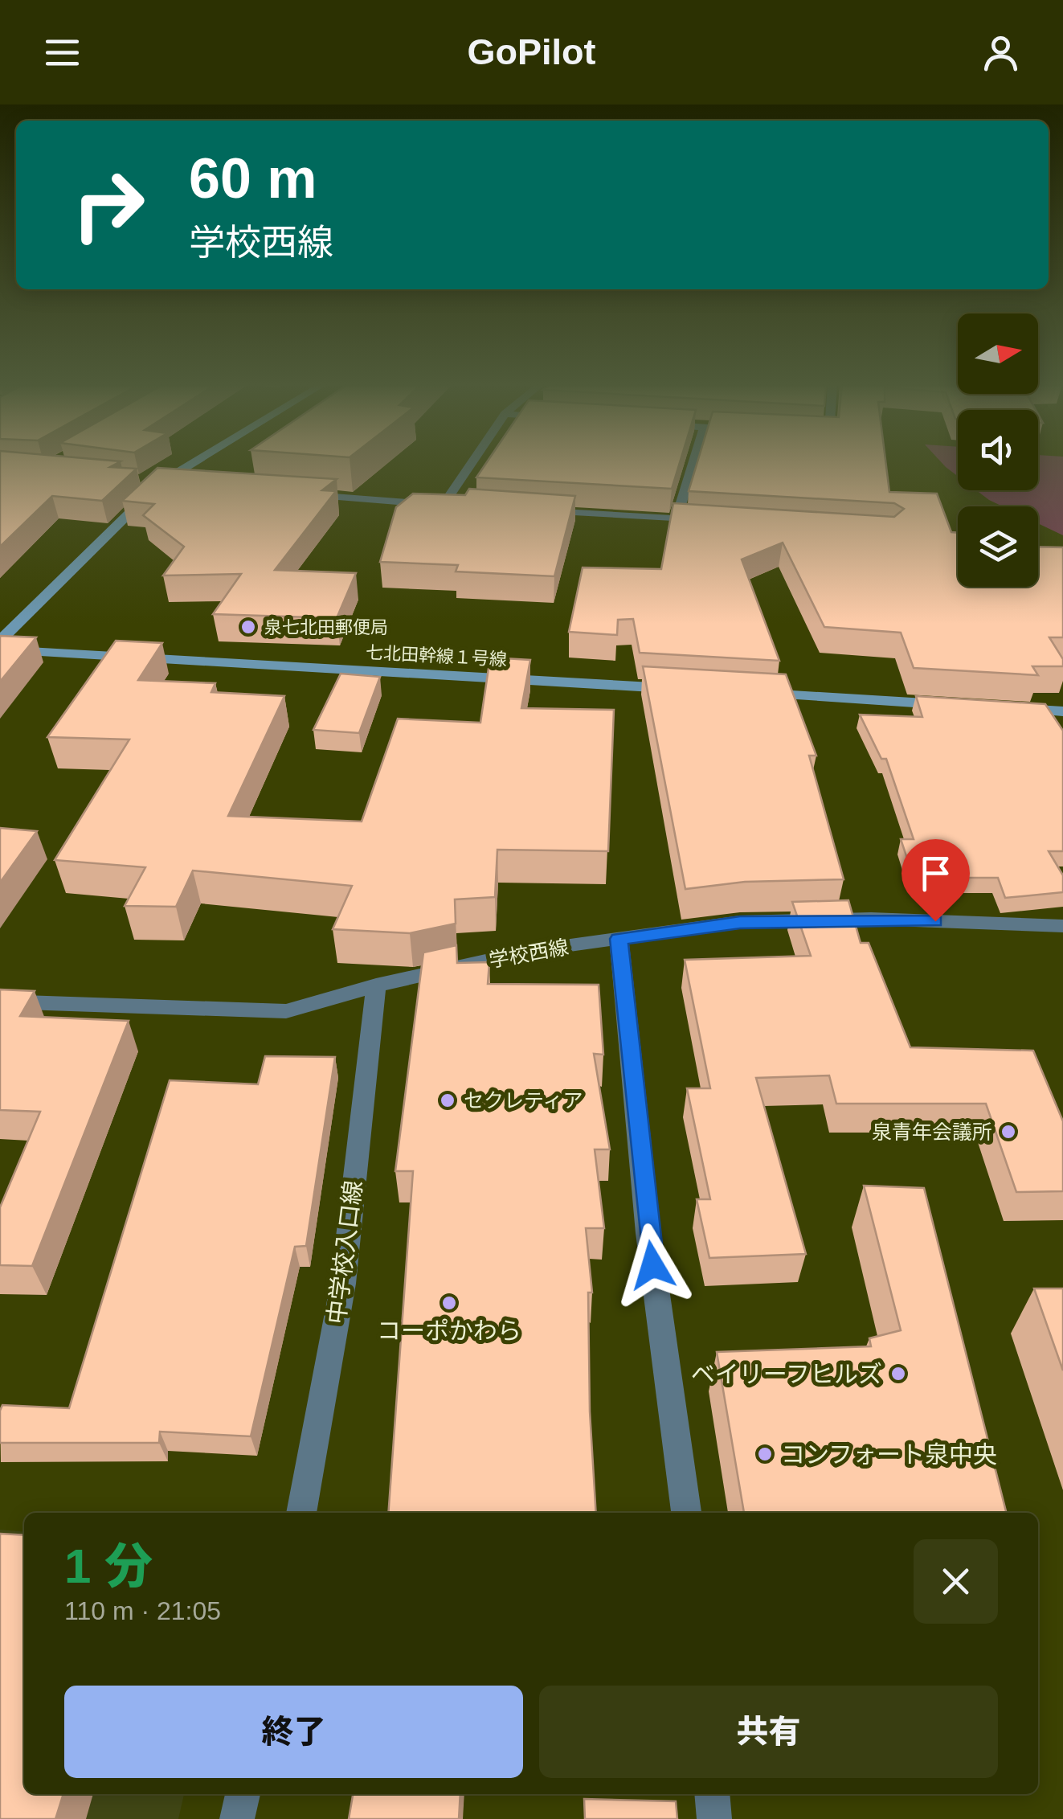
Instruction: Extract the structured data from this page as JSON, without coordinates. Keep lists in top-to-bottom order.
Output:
{
  "streets": {
    "street": ["七北田幹線１号線", "学校西線", "中学校入口線"]
  },
  "crossings": [
    ["学校西線", "中学校入口線"]
  ],
  "places": [
    "泉七北田郵便局",
    "セクレティア",
    "泉青年会議所",
    "コーポかわら",
    "ベイリーフヒルズ",
    "コンフォート泉中央"
  ],
  "north": "right",
  "page": {
    "header": "GoPilot",
    "turn": ["60 m", "学校西線"],
    "heading": ["1 分", "110 m · 21:05"],
    "buttons": ["終了", "共有"]
  }
}
